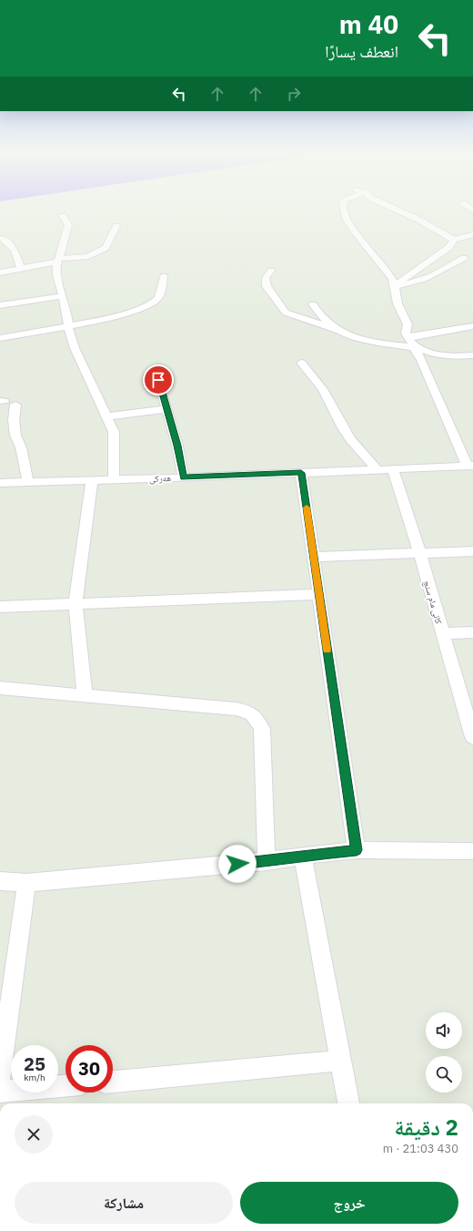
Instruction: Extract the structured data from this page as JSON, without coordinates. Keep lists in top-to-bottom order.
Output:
{
  "streets": {
    "street": ["هەرکی", "کانی مام سنج"]
  },
  "crossings": [
    ["هەرکی", "کانی مام سنج"]
  ],
  "page": {
    "turn": ["40 m", "انعطف يسارًا"],
    "speed": "25 km/h",
    "limit": "30",
    "heading": ["2 دقيقة", "430 m · 21:03"],
    "buttons": ["خروج", "مشاركة"]
  }
}
